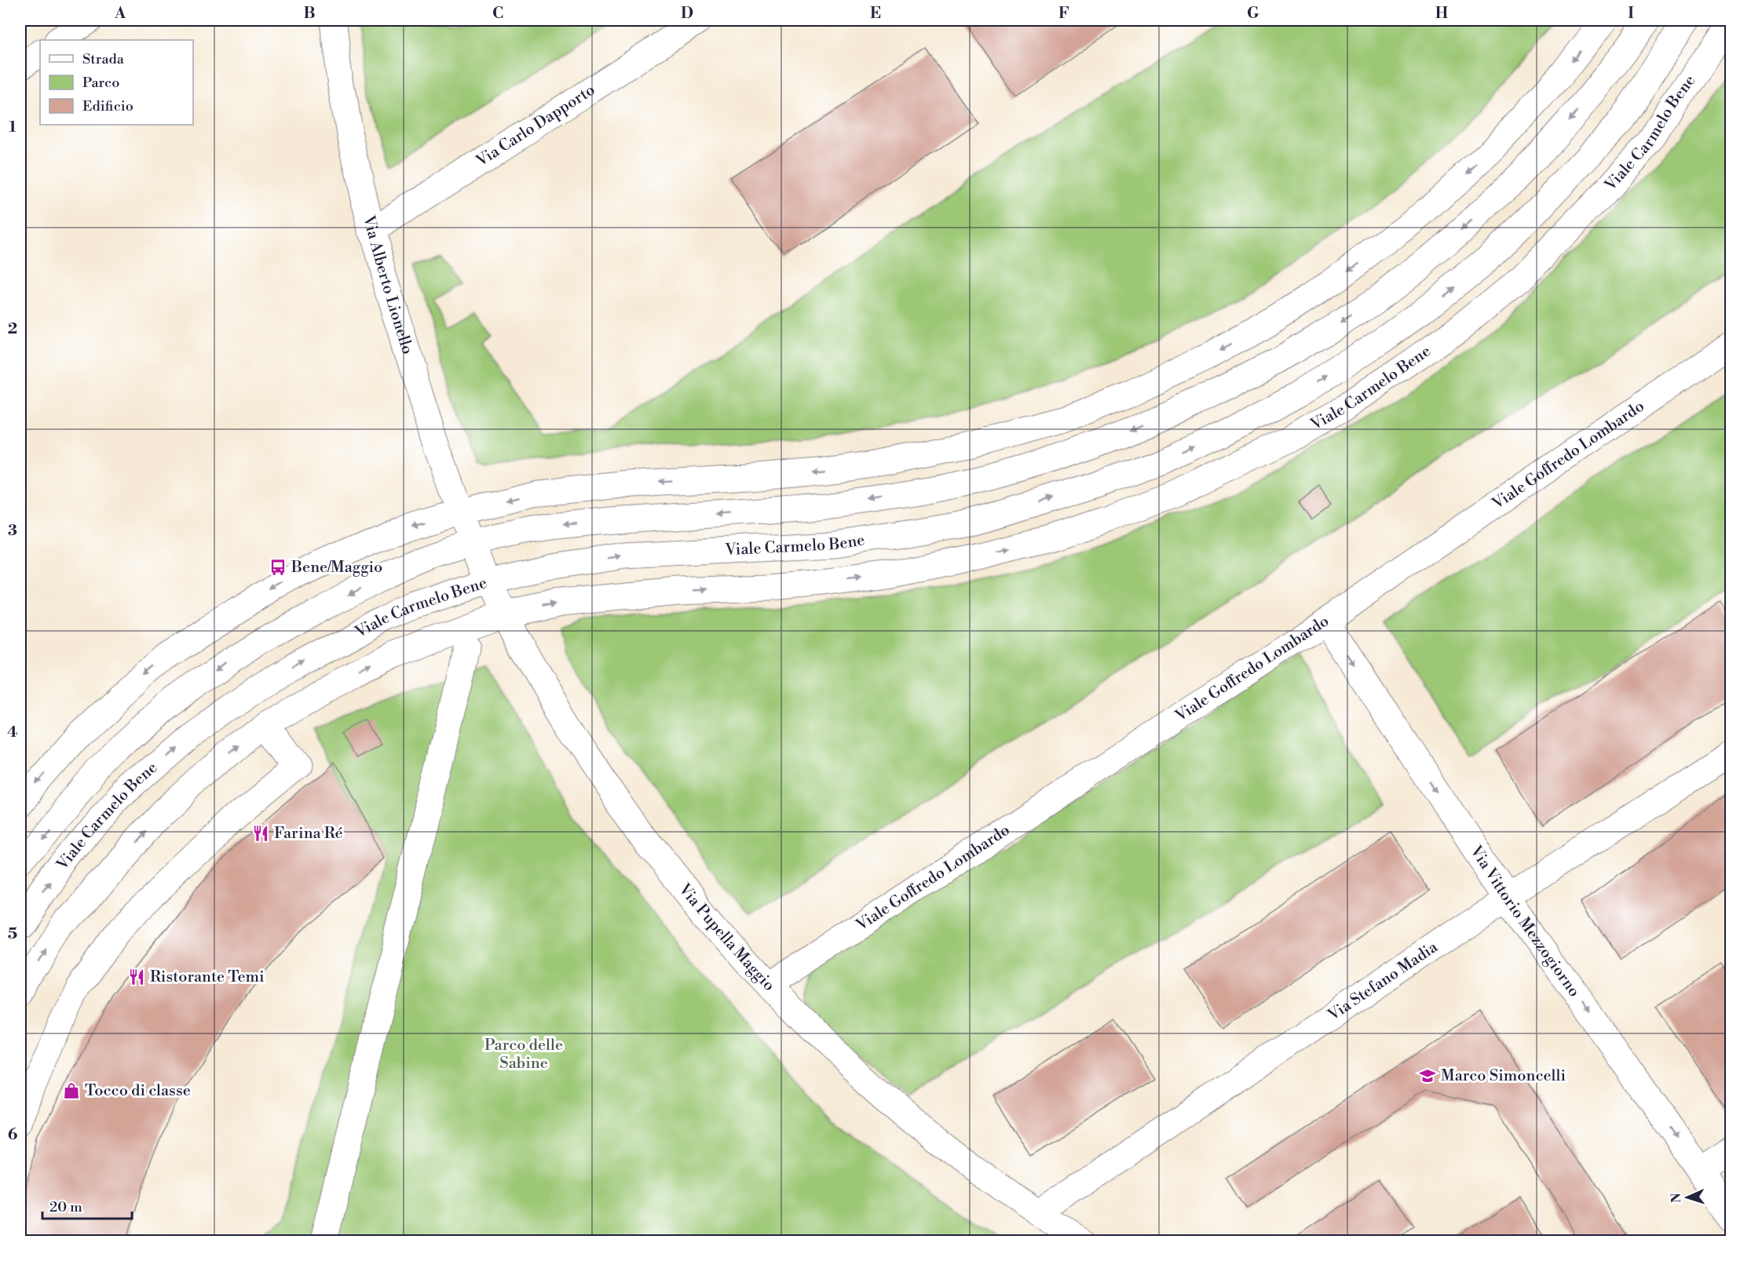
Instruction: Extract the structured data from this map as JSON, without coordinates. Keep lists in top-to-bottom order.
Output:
{
  "streets": {
    "street": [
      "Via Carlo Dapporto",
      "Viale Carmelo Bene",
      "Via Alberto Lionello",
      "Viale Goffredo Lombardo",
      "Via Vittorio Mezzogiorno",
      "Via Pupella Maggio",
      "Via Stefano Madia"
    ]
  },
  "crossings": [
    ["Via Carlo Dapporto", "Via Alberto Lionello"],
    ["Viale Carmelo Bene", "Via Pupella Maggio"],
    ["Via Alberto Lionello", "Via Pupella Maggio"],
    ["Viale Goffredo Lombardo", "Via Vittorio Mezzogiorno"],
    ["Viale Goffredo Lombardo", "Via Pupella Maggio"],
    ["Via Vittorio Mezzogiorno", "Via Stefano Madia"],
    ["Via Pupella Maggio", "Via Stefano Madia"]
  ],
  "one_way": ["Via Vittorio Mezzogiorno"],
  "parks": ["Parco delle Sabine"],
  "places": {
    "bus stop": ["Bene/Maggio"],
    "restaurant": ["Farina Ré", "Ristorante Temi"],
    "school or university": ["Marco Simoncelli"],
    "shop": ["Tocco di classe"]
  },
  "legend": ["Strada", "Parco", "Edificio"],
  "scale_bar": "20 m",
  "north": "left",
  "grid": {
    "columns": [
      "A",
      "B",
      "C",
      "D",
      "E",
      "F",
      "G",
      "H",
      "I"
    ],
    "rows": [
      "1",
      "2",
      "3",
      "4",
      "5",
      "6"
    ]
  }
}
